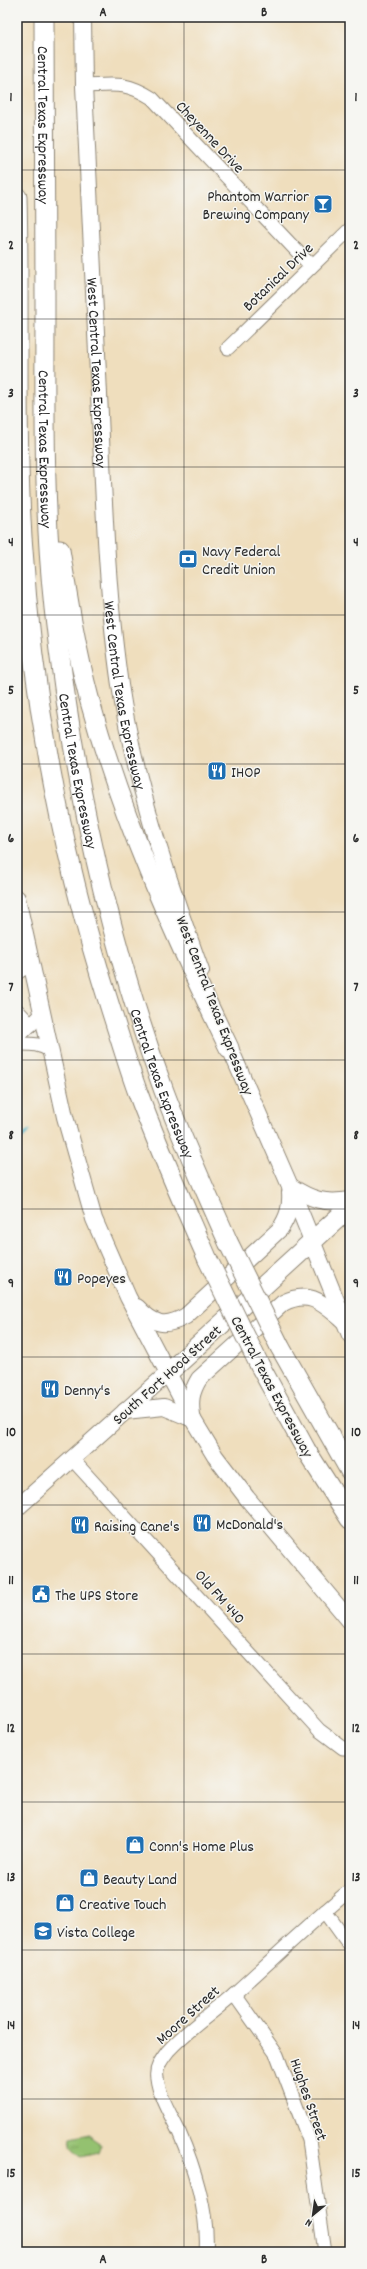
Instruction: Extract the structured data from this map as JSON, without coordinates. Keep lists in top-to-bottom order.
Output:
{
  "streets": {
    "highway": ["Central Texas Expressway", "South Fort Hood Street"],
    "main road": ["West Central Texas Expressway"],
    "street": [
      "Cheyenne Drive",
      "Botanical Drive",
      "Old FM 440",
      "Moore Street",
      "Hughes Street"
    ]
  },
  "crossings": [
    ["Cheyenne Drive", "Botanical Drive"],
    ["Cheyenne Drive", "West Central Texas Expressway"],
    ["West Central Texas Expressway", "South Fort Hood Street"],
    ["South Fort Hood Street", "Old FM 440"],
    ["Moore Street", "Hughes Street"]
  ],
  "places": {
    "bar": ["Phantom Warrior Brewing Company"],
    "bank": ["Navy Federal Credit Union"],
    "restaurant": [
      "IHOP",
      "Popeyes",
      "Denny's",
      "McDonald's",
      "Raising Cane's"
    ],
    "public building": ["The UPS Store"],
    "shop": ["Conn's Home Plus", "Beauty Land", "Creative Touch"],
    "school or university": ["Vista College"]
  },
  "north": "bottom left",
  "grid": {
    "columns": ["A", "B"],
    "rows": [
      "1",
      "2",
      "3",
      "4",
      "5",
      "6",
      "7",
      "8",
      "9",
      "10",
      "11",
      "12",
      "13",
      "14",
      "15"
    ]
  }
}
